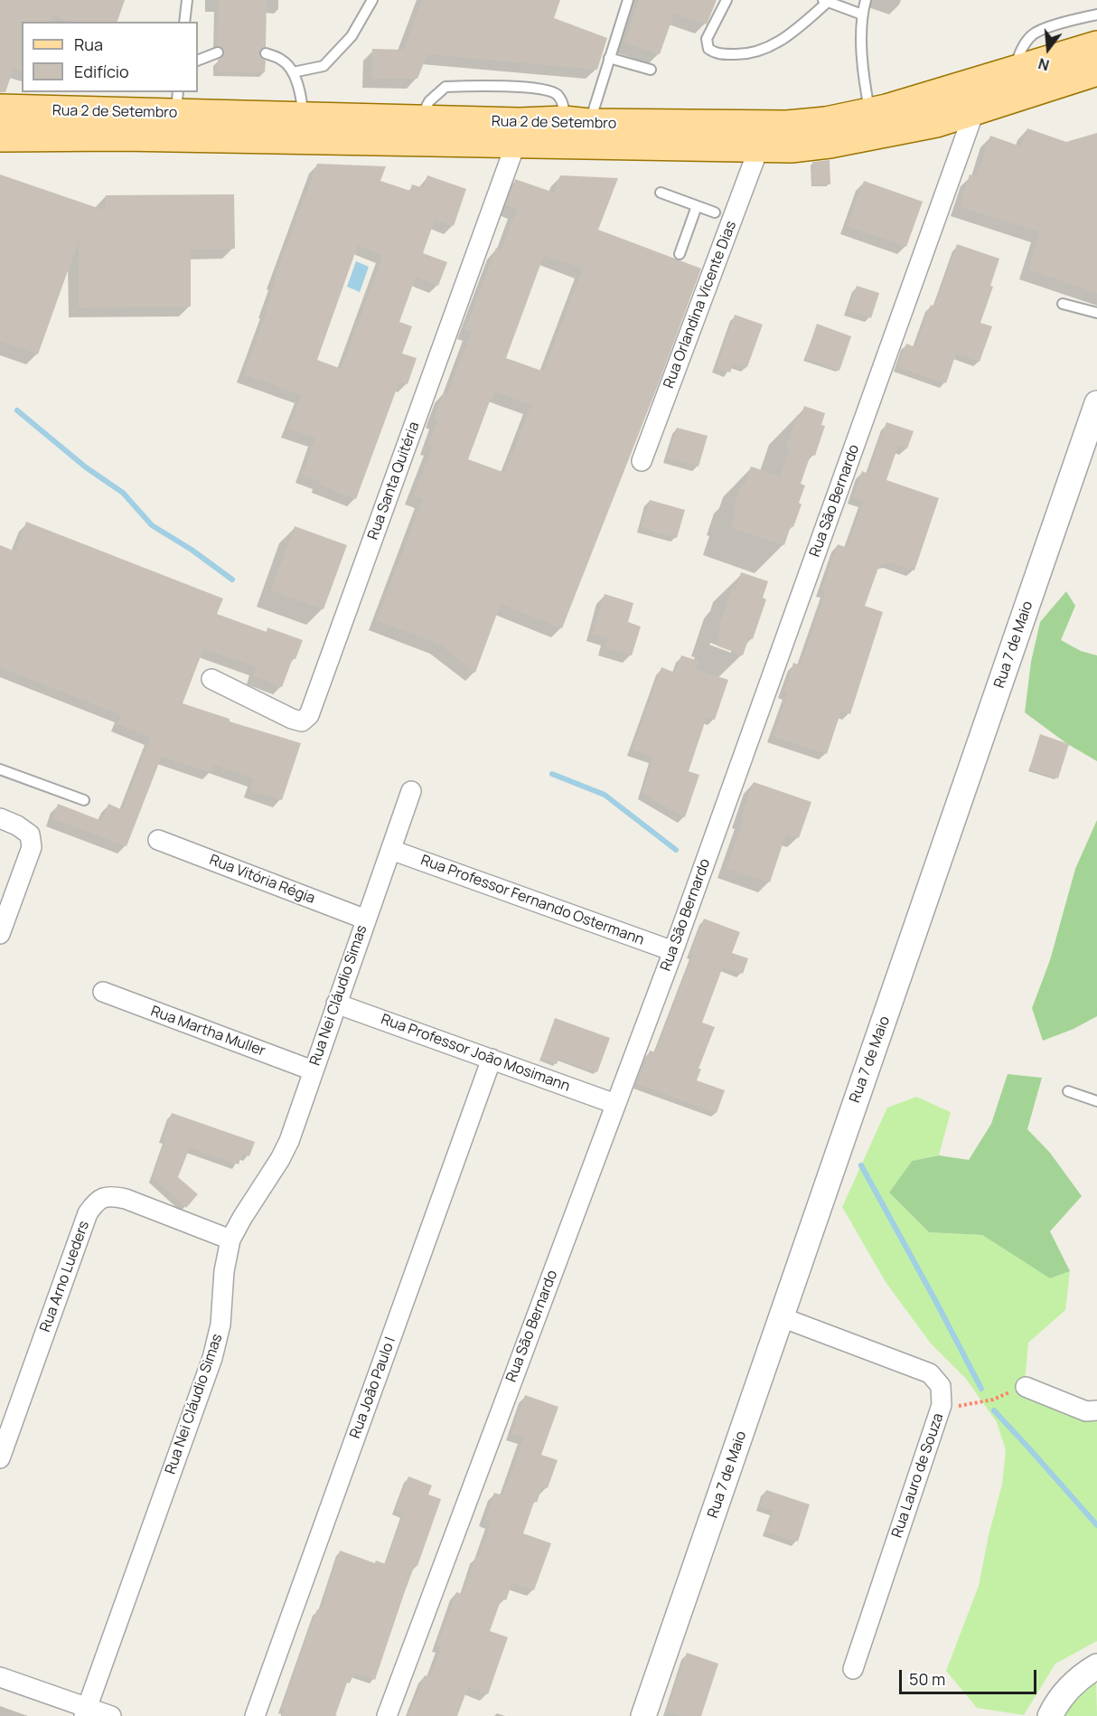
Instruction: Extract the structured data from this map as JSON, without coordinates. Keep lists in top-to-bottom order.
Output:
{
  "streets": {
    "main road": ["Rua 2 de Setembro"],
    "street": [
      "Rua Orlandina Vicente Dias",
      "Rua Santa Quitéria",
      "Rua São Bernardo",
      "Rua 7 de Maio",
      "Rua Vitória Régia",
      "Rua Professor Fernando Ostermann",
      "Rua Nei Cláudio Simas",
      "Rua Martha Muller",
      "Rua Professor João Mosimann",
      "Rua Arno Lueders",
      "Rua João Paulo I",
      "Rua Lauro de Souza"
    ]
  },
  "crossings": [
    ["Rua 2 de Setembro", "Rua Orlandina Vicente Dias"],
    ["Rua 2 de Setembro", "Rua Santa Quitéria"],
    ["Rua 2 de Setembro", "Rua São Bernardo"],
    ["Rua São Bernardo", "Rua Professor Fernando Ostermann"],
    ["Rua São Bernardo", "Rua Professor João Mosimann"],
    ["Rua 7 de Maio", "Rua Lauro de Souza"],
    ["Rua Vitória Régia", "Rua Nei Cláudio Simas"],
    ["Rua Professor Fernando Ostermann", "Rua Nei Cláudio Simas"],
    ["Rua Nei Cláudio Simas", "Rua Martha Muller"],
    ["Rua Nei Cláudio Simas", "Rua Professor João Mosimann"],
    ["Rua Nei Cláudio Simas", "Rua Arno Lueders"],
    ["Rua Professor João Mosimann", "Rua João Paulo I"]
  ],
  "legend": ["Rua", "Edifício"],
  "scale_bar": "50 m",
  "north": "bottom"
}
